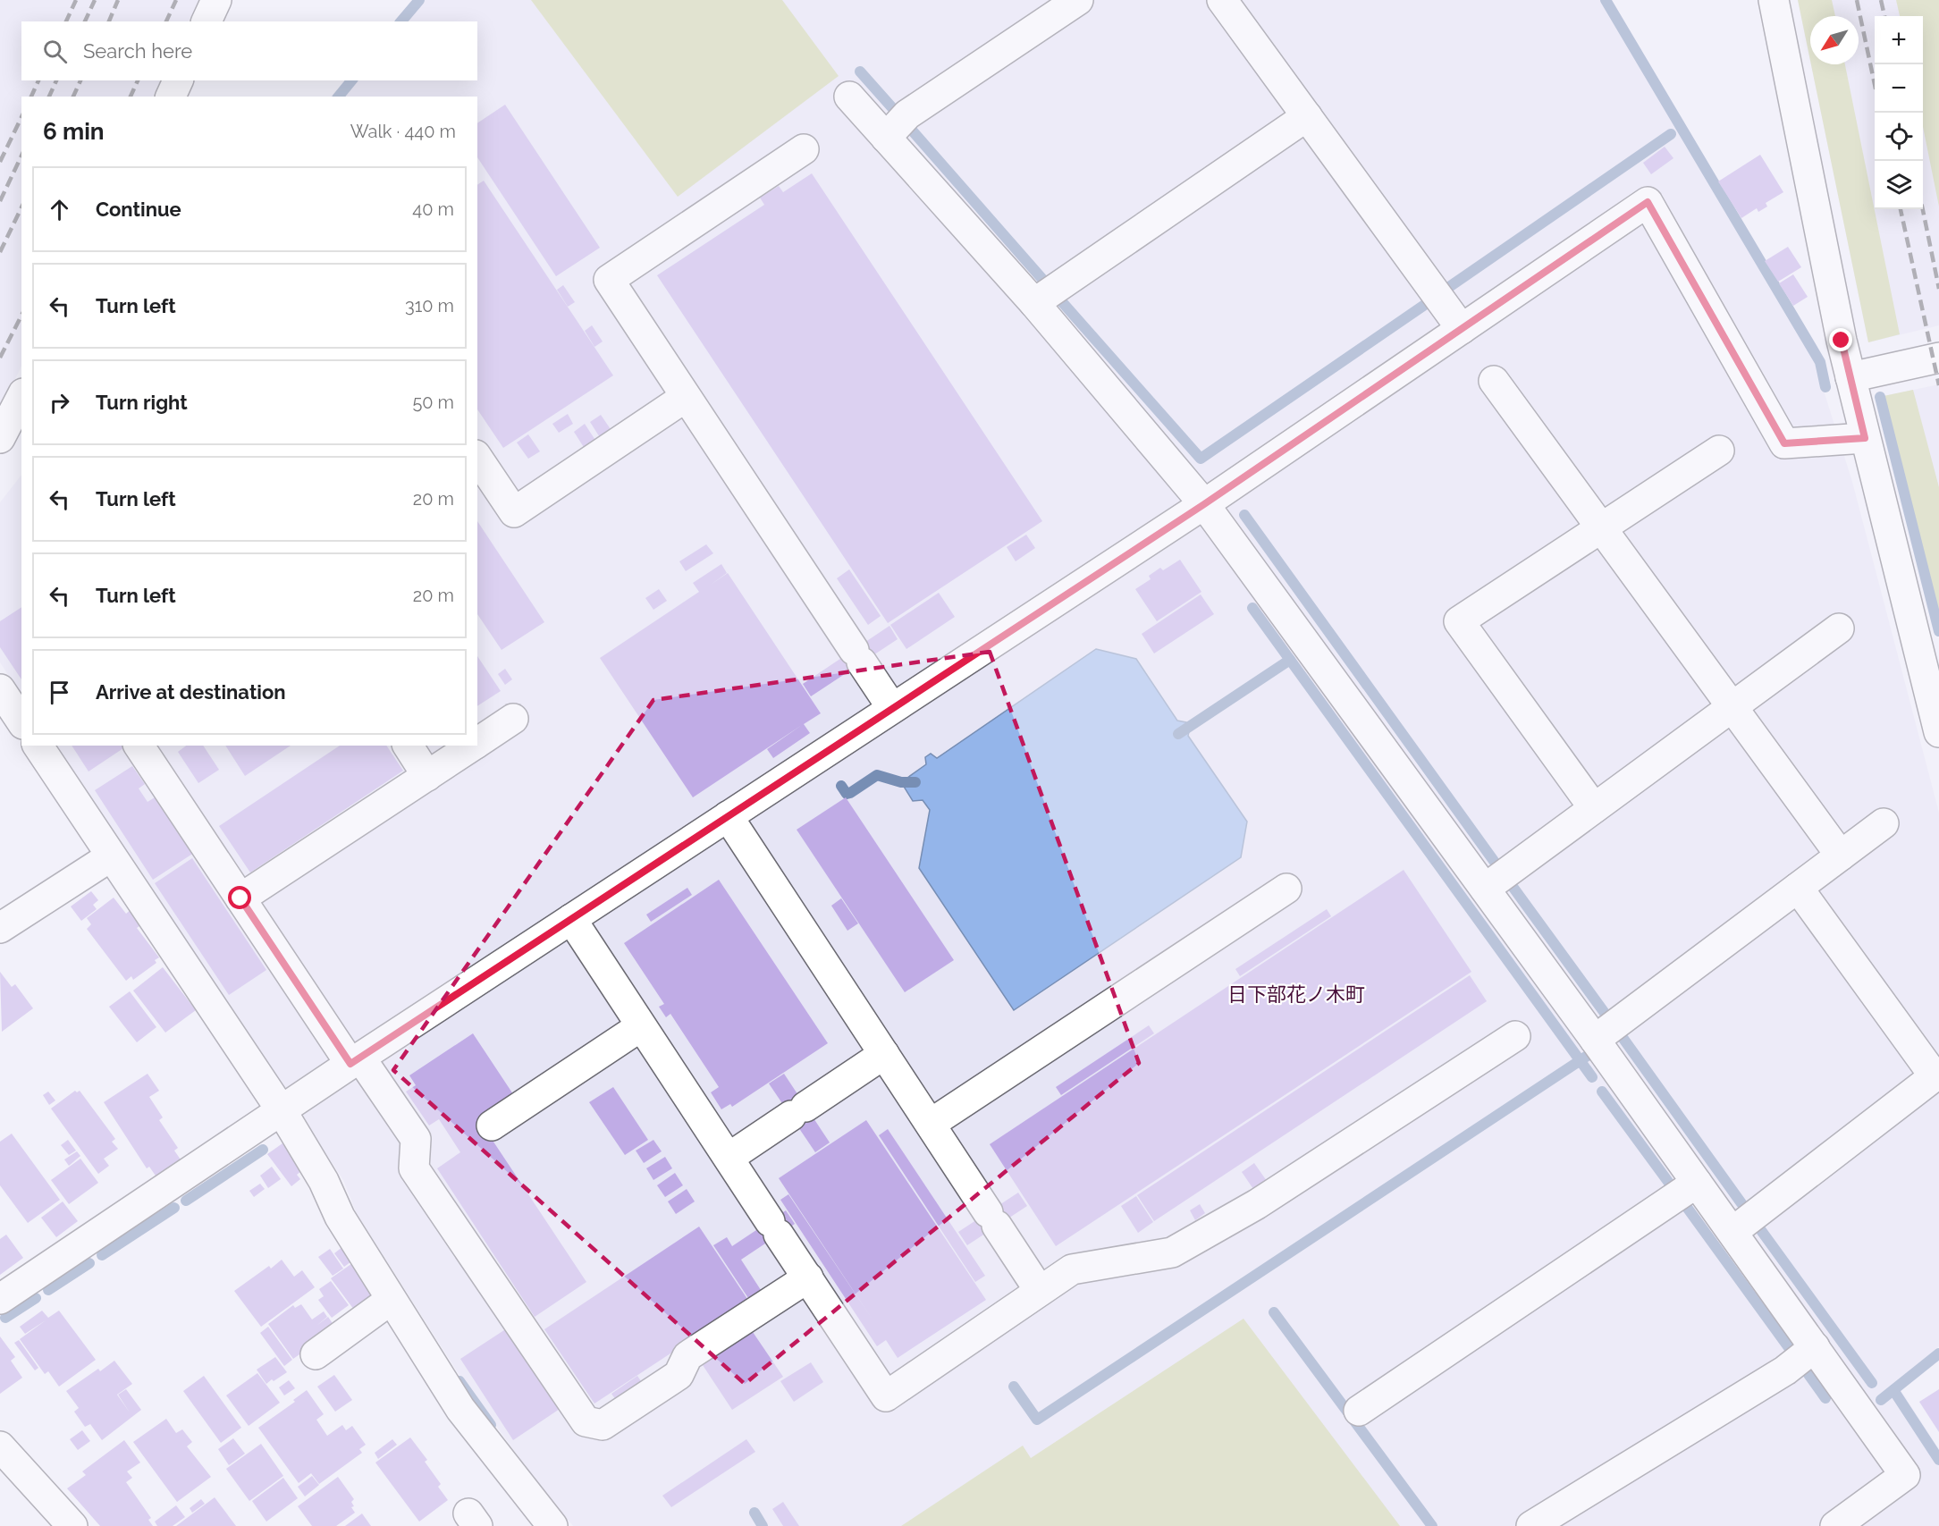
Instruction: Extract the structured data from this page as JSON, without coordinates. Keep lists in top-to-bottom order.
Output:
{
  "districts": ["日下部花ノ木町"],
  "north": "bottom left",
  "page": {
    "map_buttons": ["+", "−"],
    "search": "Search here",
    "heading": ["6 min", "Walk · 440 m"],
    "list": [
      ["Continue", "40 m"],
      ["Turn left", "310 m"],
      ["Turn right", "50 m"],
      ["Turn left", "20 m"],
      ["Turn left", "20 m"],
      "Arrive at destination"
    ]
  }
}
